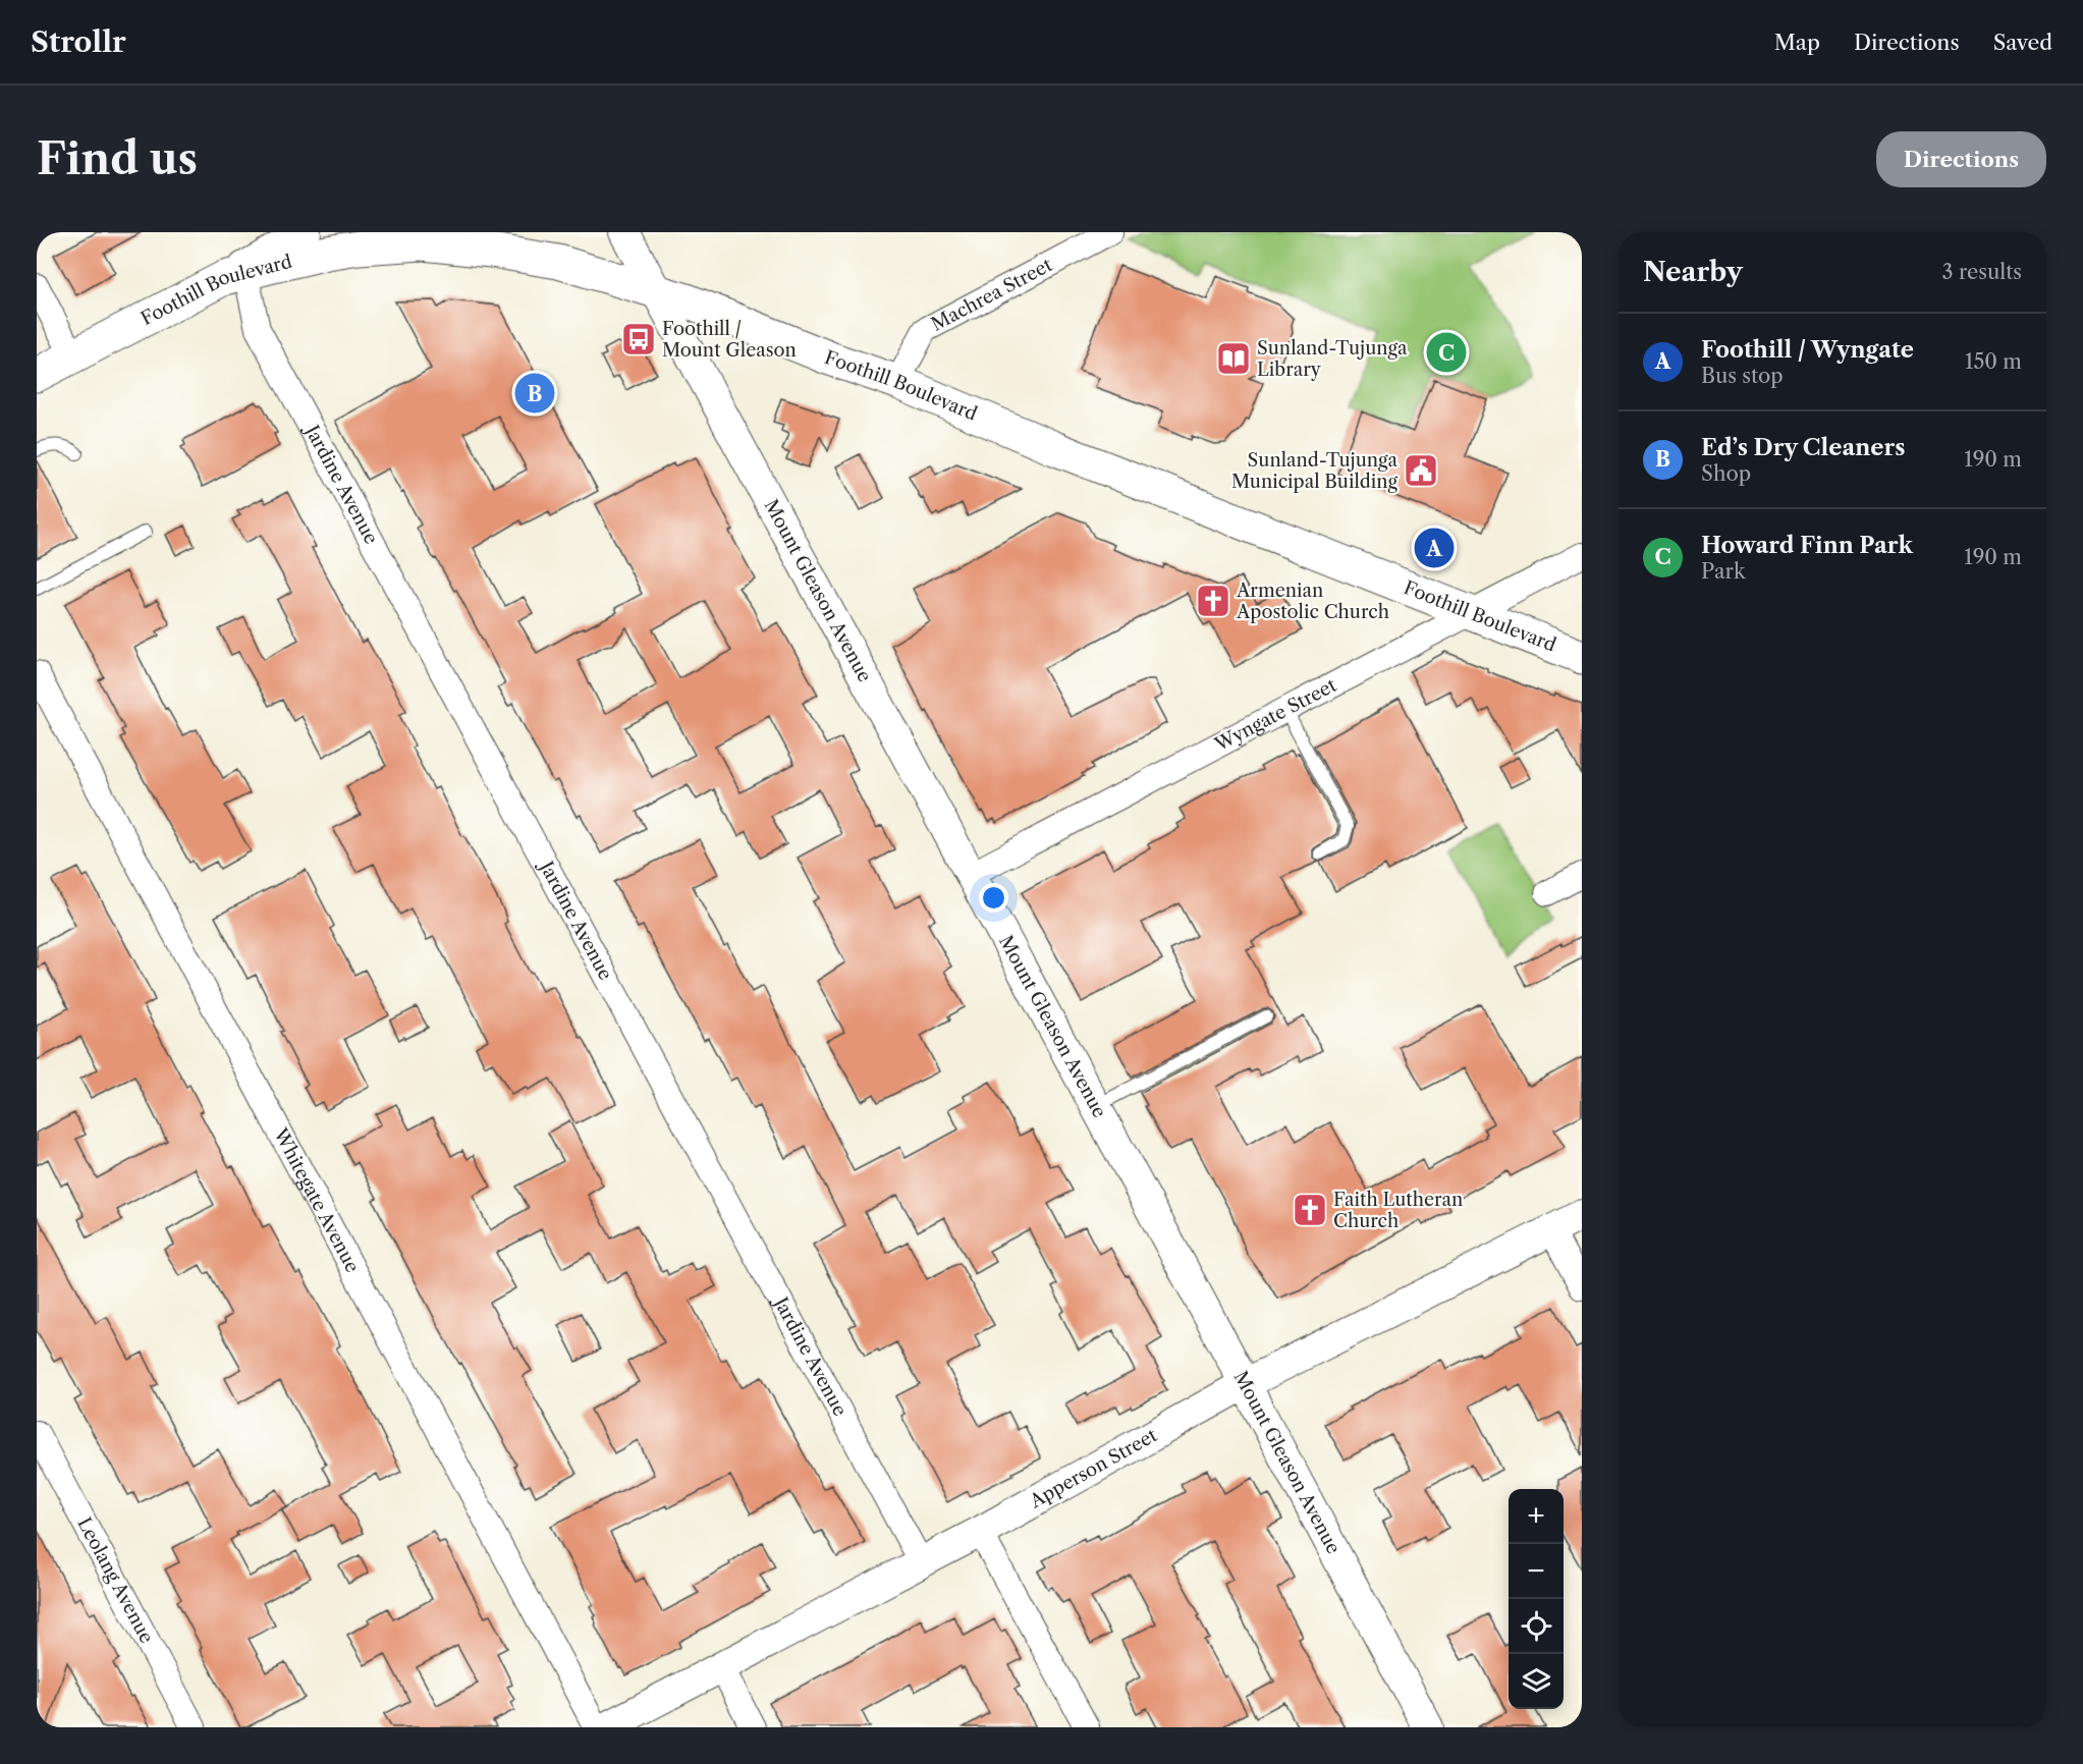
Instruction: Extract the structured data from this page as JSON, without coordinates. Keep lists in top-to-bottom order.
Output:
{
  "streets": {
    "main road": ["Foothill Boulevard"],
    "street": [
      "Machrea Street",
      "Jardine Avenue",
      "Mount Gleason Avenue",
      "Wyngate Street",
      "Whitegate Avenue",
      "Apperson Street",
      "Leolang Avenue"
    ]
  },
  "crossings": [
    ["Foothill Boulevard", "Machrea Street"],
    ["Foothill Boulevard", "Jardine Avenue"],
    ["Foothill Boulevard", "Mount Gleason Avenue"],
    ["Foothill Boulevard", "Wyngate Street"],
    ["Jardine Avenue", "Apperson Street"],
    ["Mount Gleason Avenue", "Wyngate Street"],
    ["Mount Gleason Avenue", "Apperson Street"]
  ],
  "places": {
    "bus stop": ["Foothill / Mount Gleason"],
    "library": ["Sunland-Tujunga Library"],
    "public building": ["Sunland-Tujunga Municipal Building"],
    "church": ["Armenian Apostolic Church", "Faith Lutheran Church"]
  },
  "page": {
    "header": "Strollr",
    "nav": ["Map", "Directions", "Saved"],
    "buttons": "Directions",
    "title": "Find us",
    "heading": ["Nearby", "3 results"],
    "list": [
      {
        "mark": "A",
        "name": "Foothill / Wyngate",
        "note": "Bus stop",
        "value": "150 m"
      },
      {
        "mark": "B",
        "name": "Ed’s Dry Cleaners",
        "note": "Shop",
        "value": "190 m"
      },
      {
        "mark": "C",
        "name": "Howard Finn Park",
        "note": "Park",
        "value": "190 m"
      }
    ],
    "pins": ["C", "B", "A"],
    "map_buttons": ["+", "−"]
  }
}
